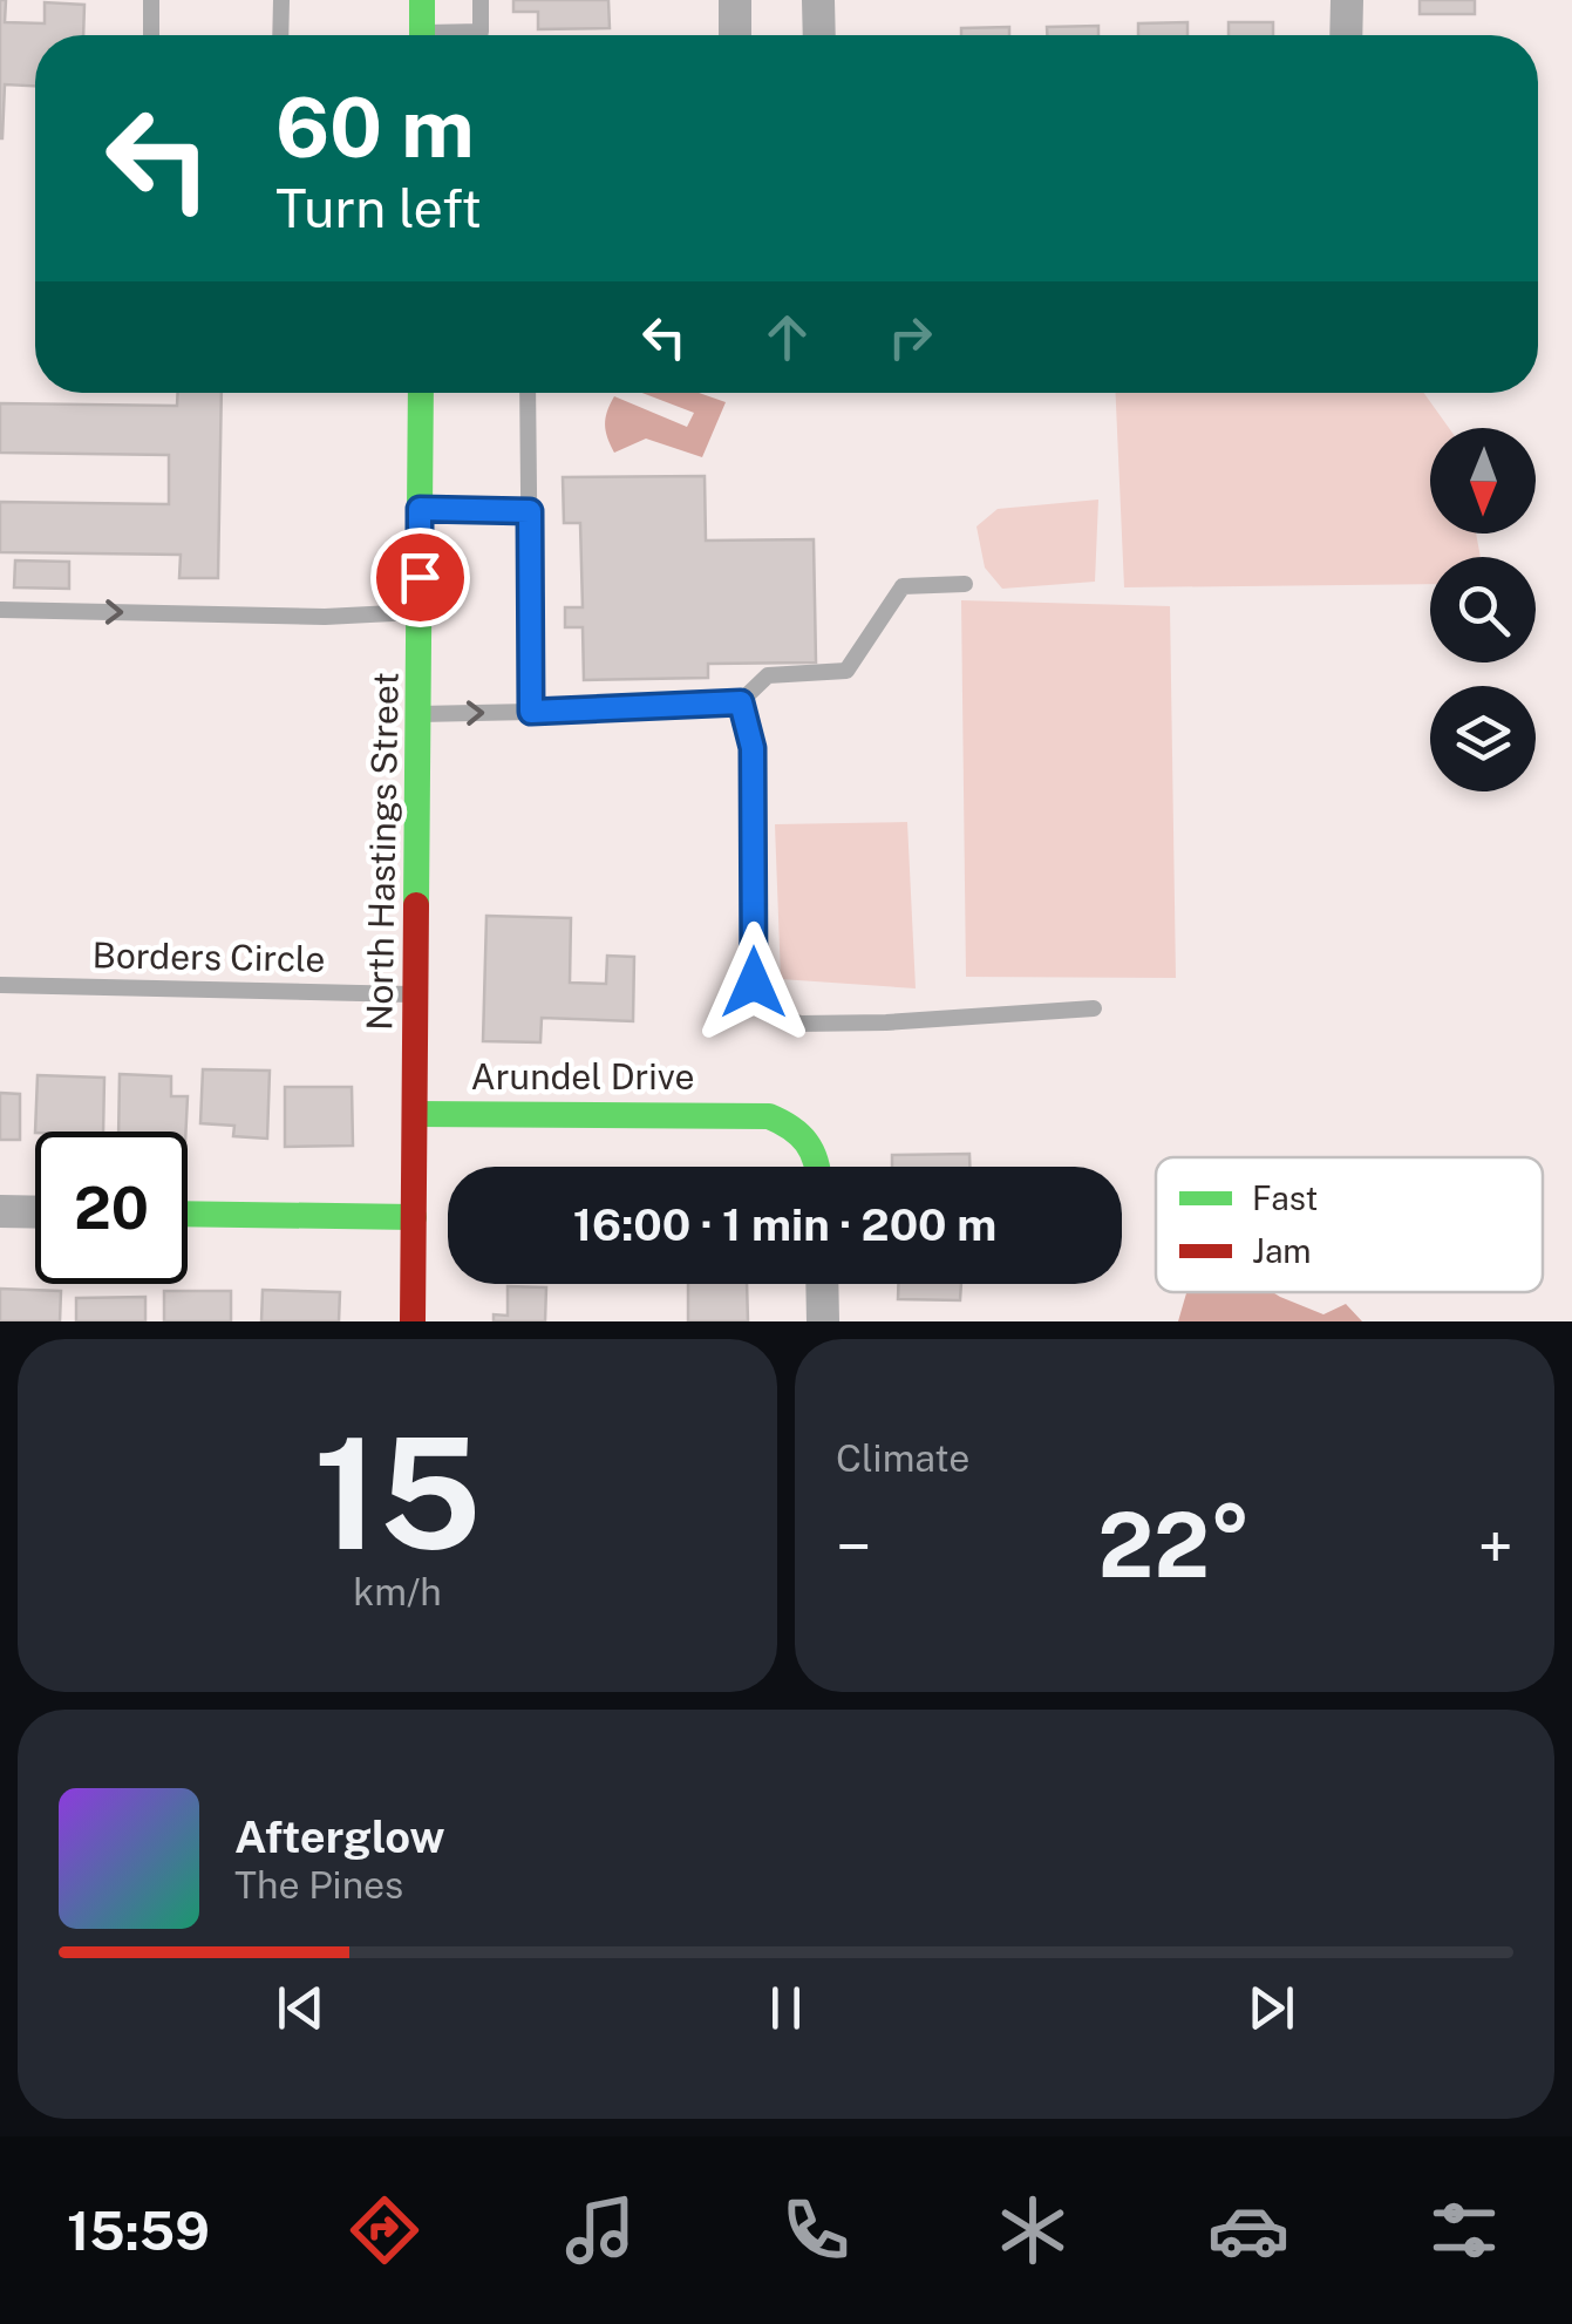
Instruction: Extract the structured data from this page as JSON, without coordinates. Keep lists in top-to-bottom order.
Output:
{
  "streets": {
    "street": ["North Hastings Street", "Arundel Drive"],
    "lane": ["Borders Circle"]
  },
  "crossings": [
    ["North Hastings Street", "Borders Circle"],
    ["North Hastings Street", "Arundel Drive"]
  ],
  "legend": ["Fast", "Jam"],
  "north": "bottom",
  "page": {
    "turn": ["60 m", "Turn left"],
    "limit": "20",
    "trip": "16:00 · 1 min · 200 m",
    "tile": [
      ["15", "km/h"],
      "Climate"
    ],
    "heat": ["−", "22°", "+"],
    "song": ["Afterglow", "The Pines"],
    "tabs": "15:59"
  }
}
